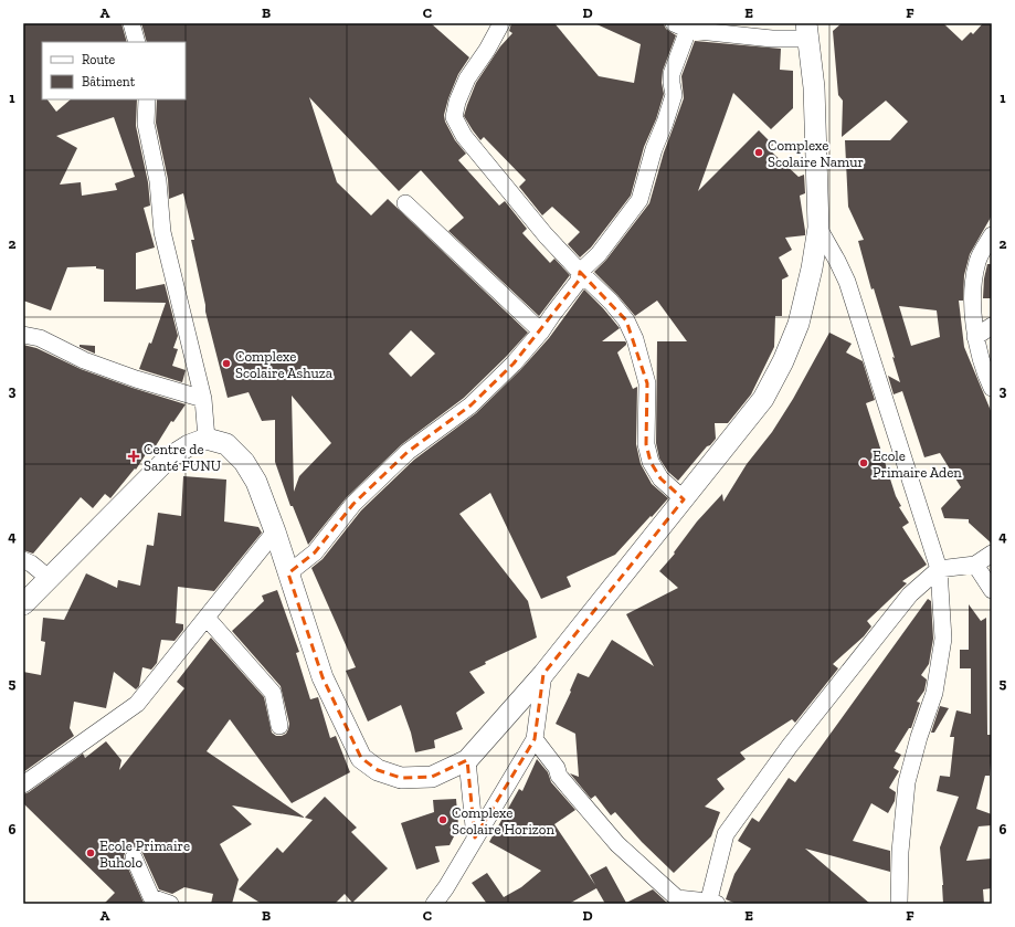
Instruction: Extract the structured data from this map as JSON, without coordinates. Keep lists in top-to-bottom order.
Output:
{
  "places": {
    "other": [
      "Complexe Scolaire Namur",
      "Complexe Scolaire Ashuza",
      "Ecole Primaire Aden",
      "Complexe Scolaire Horizon",
      "Ecole Primaire Buholo"
    ],
    "health": ["Centre de Santé FUNU"]
  },
  "legend": ["Route", "Bâtiment"],
  "grid": {
    "columns": [
      "A",
      "B",
      "C",
      "D",
      "E",
      "F"
    ],
    "rows": [
      "1",
      "2",
      "3",
      "4",
      "5",
      "6"
    ]
  }
}
